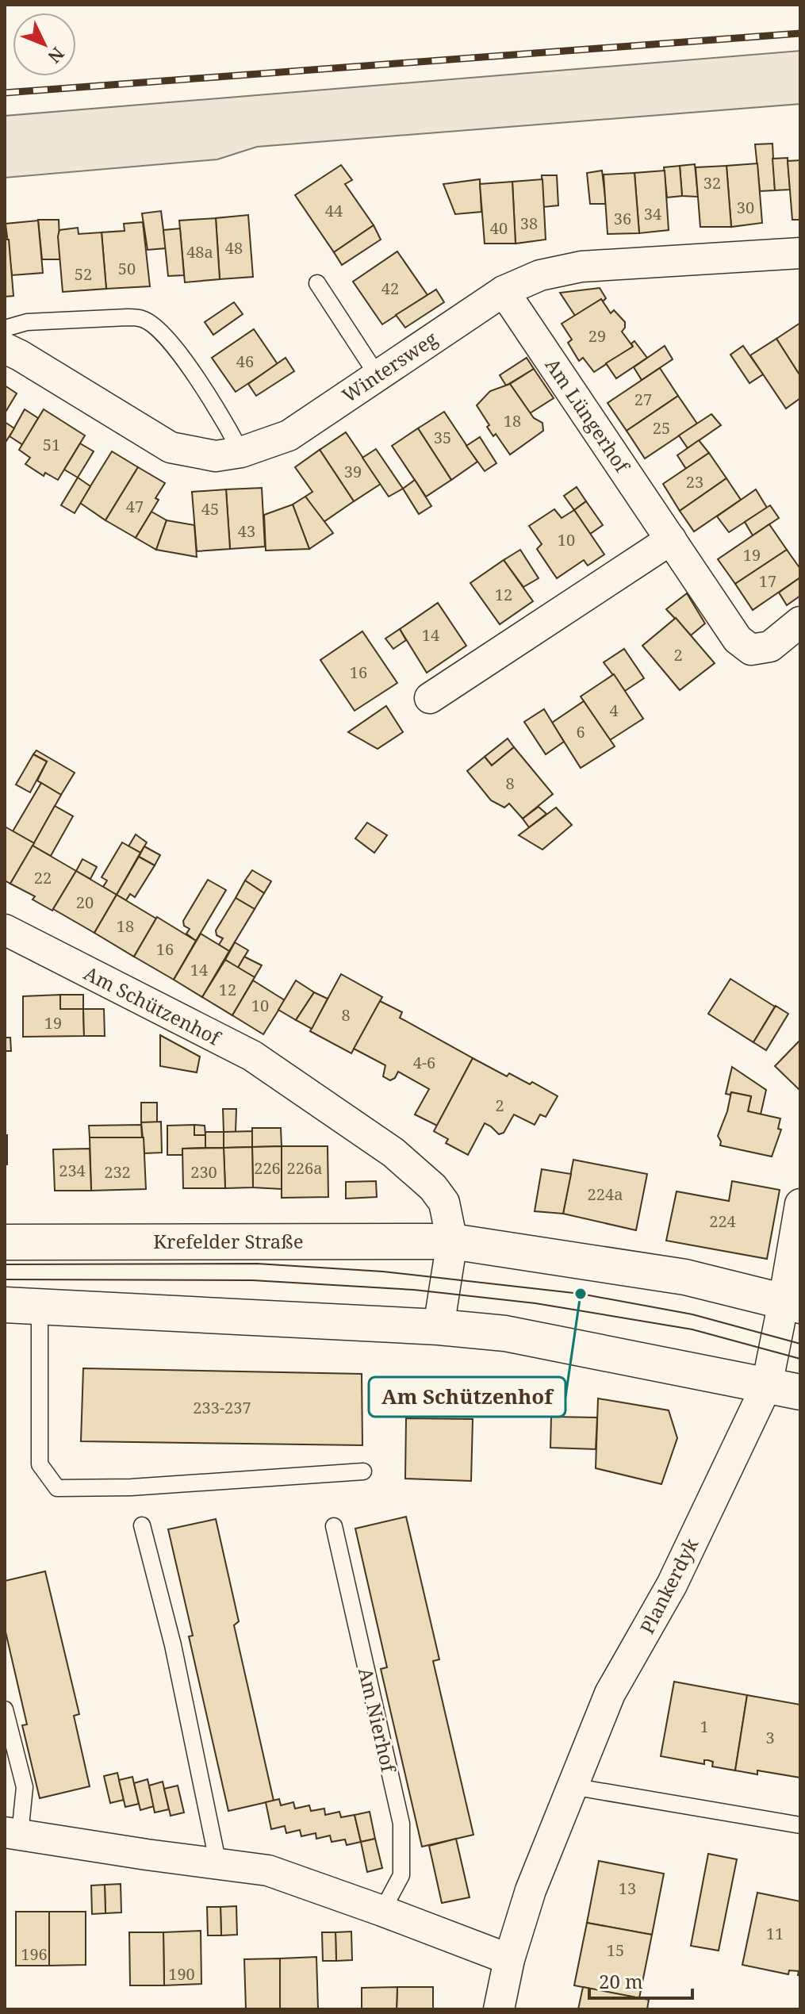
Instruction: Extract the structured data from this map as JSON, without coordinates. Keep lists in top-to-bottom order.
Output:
{
  "streets": {
    "street": [
      "Wintersweg",
      "Am Lüngerhof",
      "Am Schützenhof",
      "Krefelder Straße",
      "Plankerdyk"
    ],
    "lane": ["Am Nierhof"]
  },
  "crossings": [
    ["Wintersweg", "Am Lüngerhof"],
    ["Am Schützenhof", "Krefelder Straße"],
    ["Krefelder Straße", "Plankerdyk"]
  ],
  "places": ["Am Schützenhof"],
  "house_numbers": [
    "32",
    "30",
    "44",
    "34",
    "36",
    "38",
    "40",
    "48",
    "48a",
    "50",
    "52",
    "42",
    "29",
    "46",
    "27",
    "18",
    "25",
    "35",
    "51",
    "39",
    "23",
    "47",
    "45",
    "43",
    "10",
    "19",
    "17",
    "12",
    "14",
    "2",
    "16",
    "4",
    "6",
    "8",
    "22",
    "20",
    "18",
    "16",
    "14",
    "12",
    "10",
    "8",
    "19",
    "4-6",
    "2",
    "226",
    "226a",
    "234",
    "232",
    "230",
    "224a",
    "224",
    "233-237",
    "1",
    "3",
    "13",
    "11",
    "15",
    "196",
    "190"
  ],
  "scale_bar": "20 m",
  "north": "bottom right"
}
